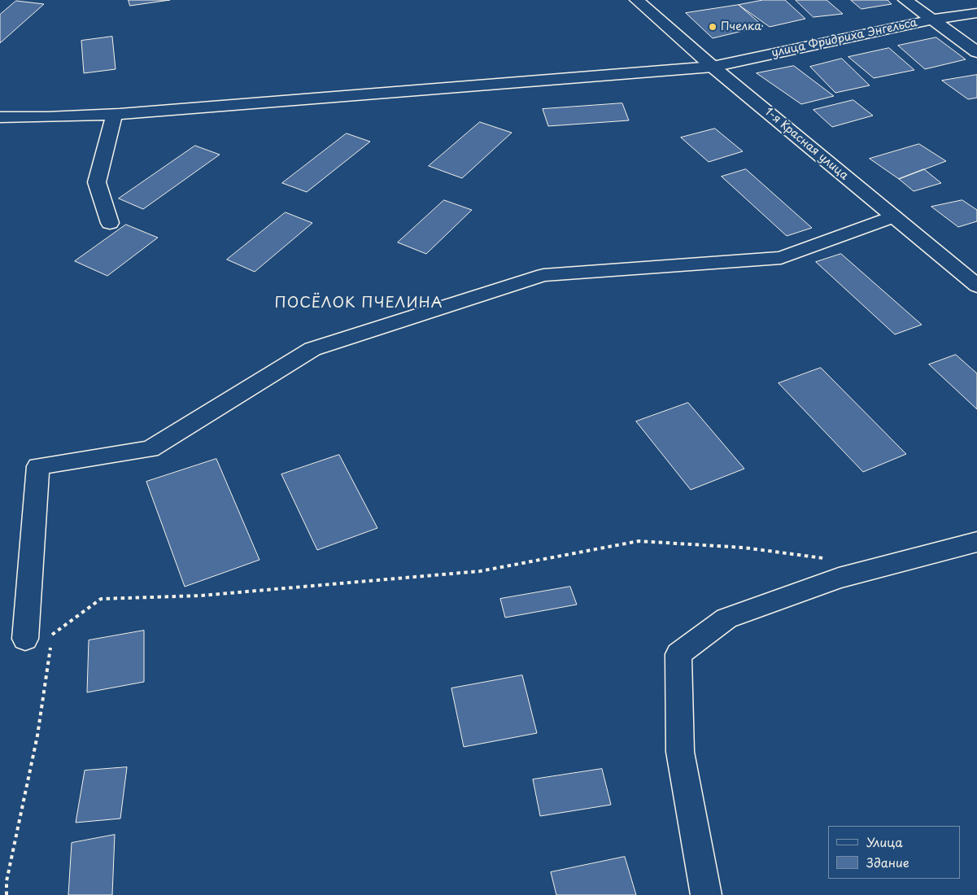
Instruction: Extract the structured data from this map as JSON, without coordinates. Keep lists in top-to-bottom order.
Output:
{
  "streets": {
    "street": ["улица Фридриха Энгельса", "1-я Красная улица"]
  },
  "crossings": [
    ["улица Фридриха Энгельса", "1-я Красная улица"]
  ],
  "districts": ["ПОСЁЛОК ПЧЕЛИНА"],
  "places": ["Пчелка"],
  "legend": ["Улица", "Здание"]
}
